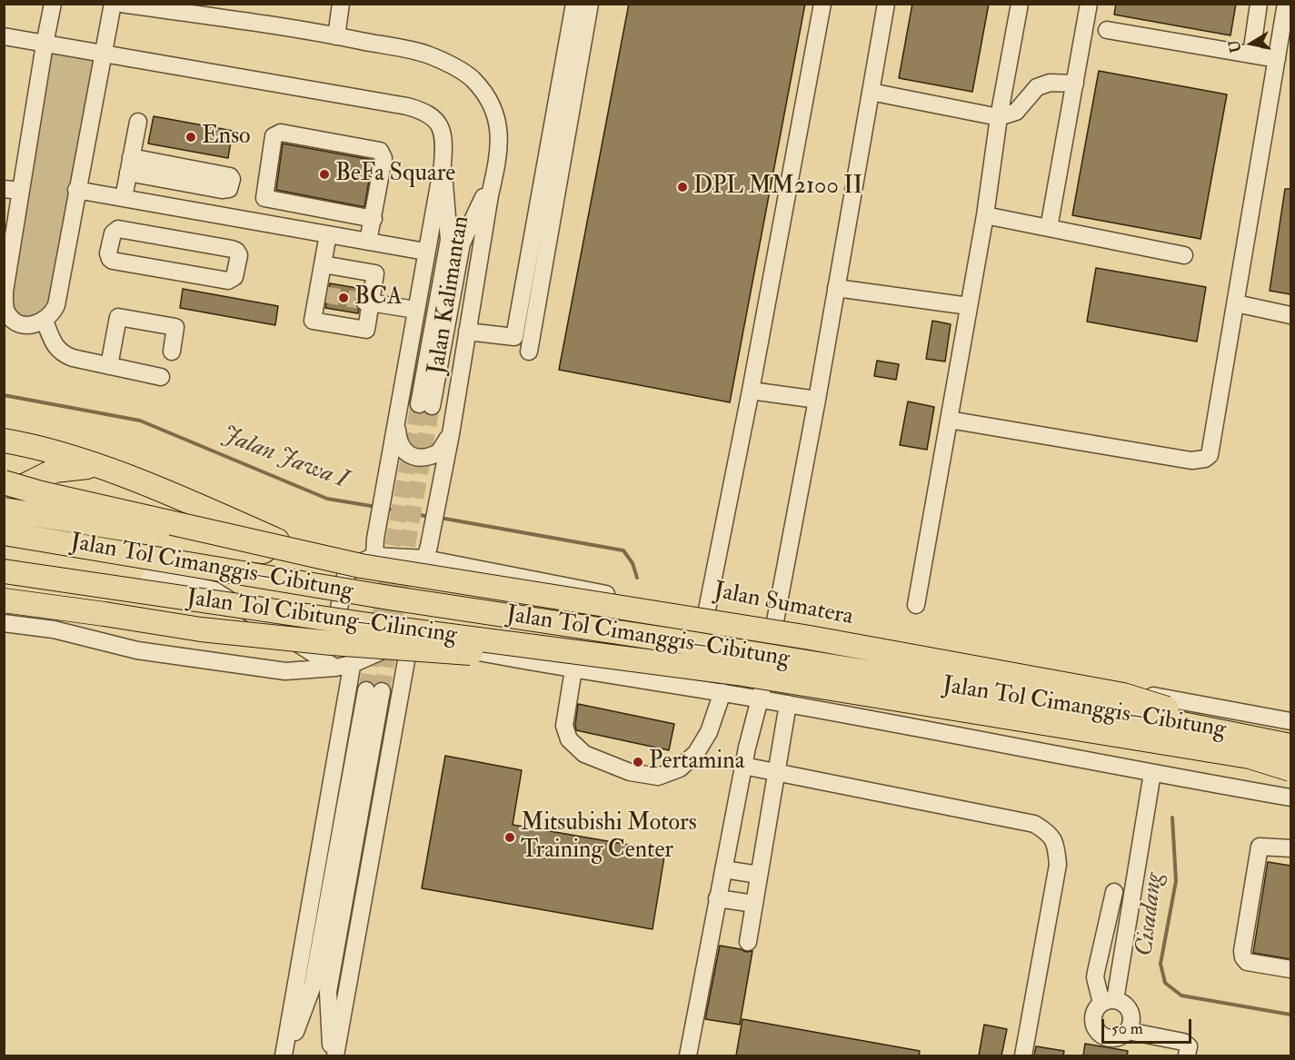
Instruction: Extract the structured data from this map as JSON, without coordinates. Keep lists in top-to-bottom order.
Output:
{
  "streets": {
    "highway": ["Jalan Tol Cimanggis–Cibitung", "Jalan Tol Cibitung–Cilincing"],
    "street": ["Jalan Kalimantan", "Jalan Sumatera"]
  },
  "crossings": [
    ["Jalan Kalimantan", "Jalan Sumatera"],
    ["Jalan Tol Cimanggis–Cibitung", "Jalan Tol Cibitung–Cilincing"]
  ],
  "water": ["Jalan Jawa I", "Cisadang"],
  "places": [
    "Enso",
    "BeFa Square",
    "DPL MM2100 II",
    "BCA",
    "Pertamina",
    "Mitsubishi Motors Training Center"
  ],
  "scale_bar": "50 m",
  "north": "left"
}
